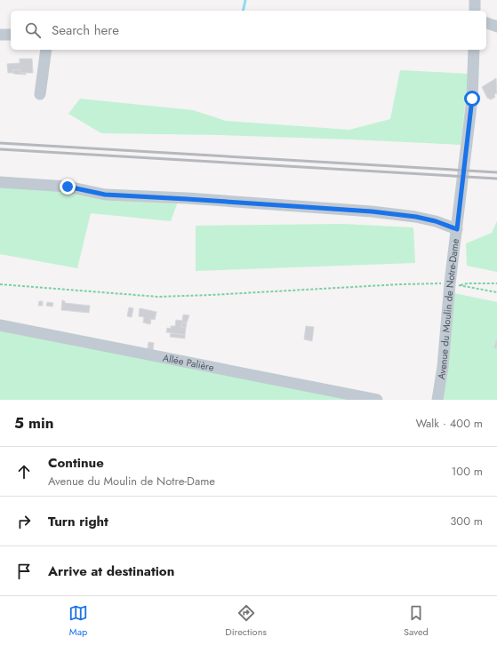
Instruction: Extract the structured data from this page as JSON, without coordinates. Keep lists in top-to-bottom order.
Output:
{
  "streets": {
    "street": ["Avenue du Moulin de Notre-Dame", "Allée Palière"]
  },
  "page": {
    "search": "Search here",
    "heading": ["5 min", "Walk · 400 m"],
    "list": [
      ["Continue", "Avenue du Moulin de Notre-Dame", "100 m"],
      ["Turn right", "300 m"],
      "Arrive at destination"
    ],
    "nav": ["Map", "Directions", "Saved"]
  }
}
